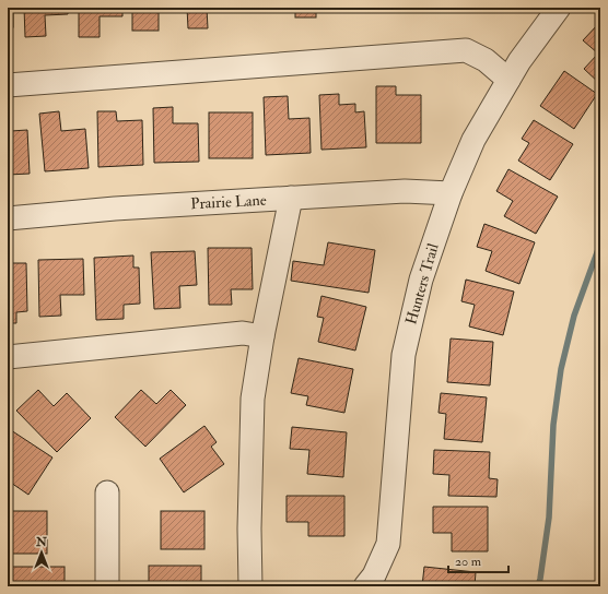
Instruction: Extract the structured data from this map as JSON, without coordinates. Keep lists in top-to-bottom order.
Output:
{
  "streets": {
    "street": ["Prairie Lane", "Hunters Trail"]
  },
  "crossings": [
    ["Prairie Lane", "Hunters Trail"]
  ],
  "scale_bar": "20 m",
  "north": "top"
}
